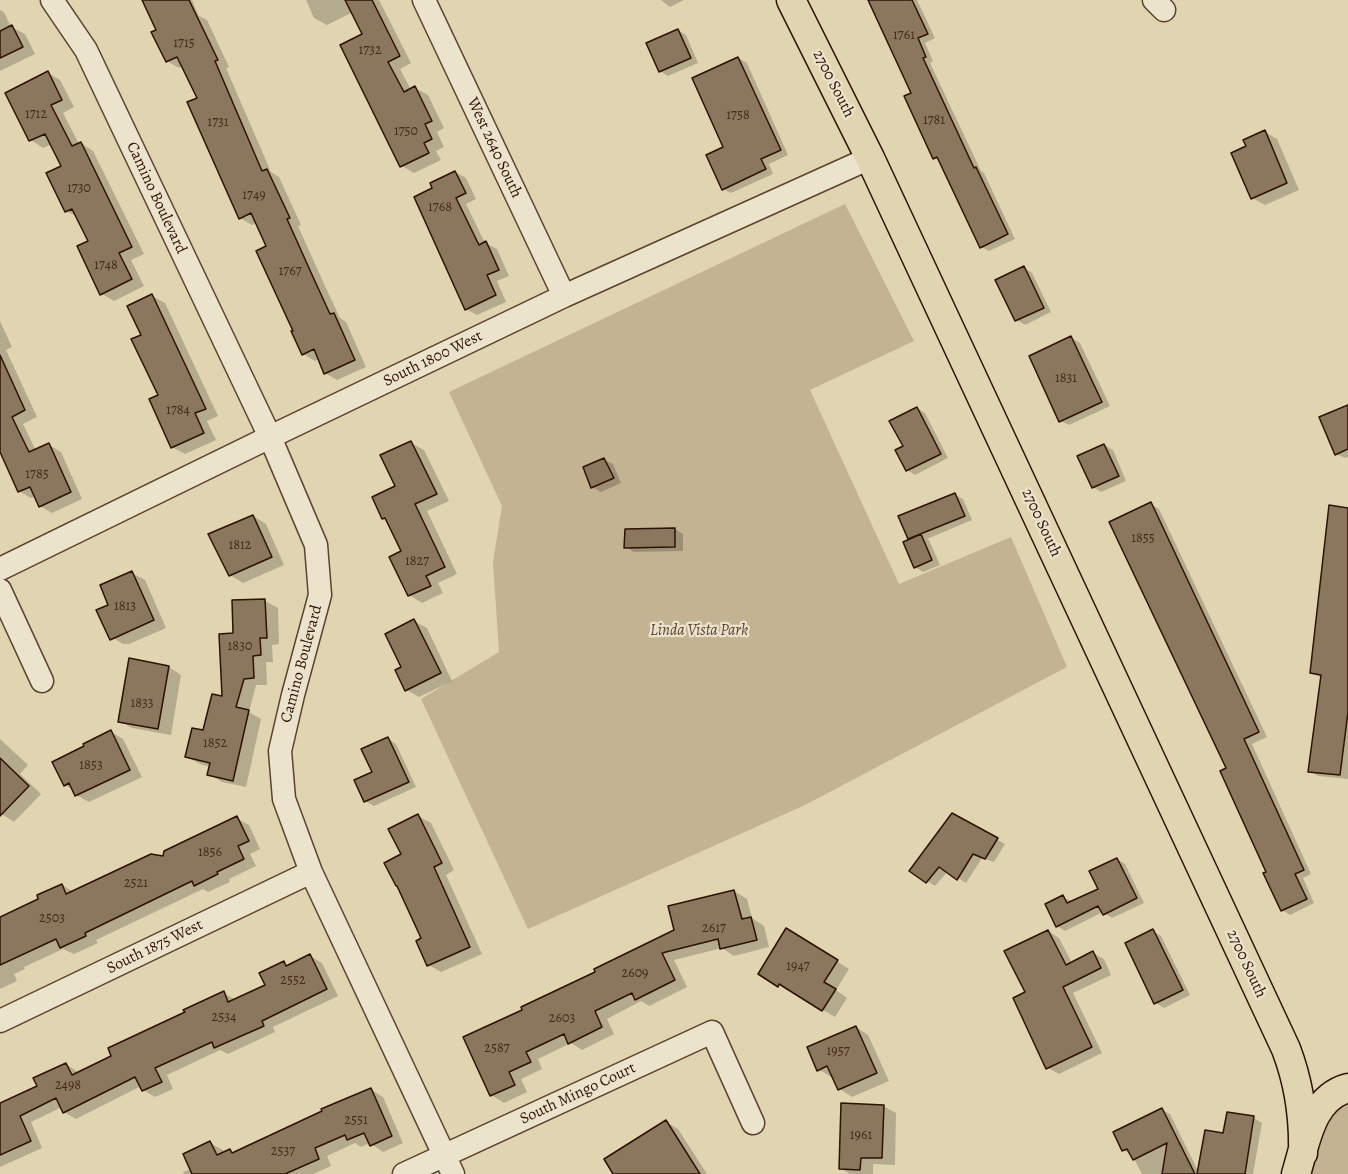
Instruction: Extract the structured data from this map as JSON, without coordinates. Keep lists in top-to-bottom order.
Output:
{
  "streets": {
    "main road": ["2700 South"],
    "street": [
      "West 2640 South",
      "Camino Boulevard",
      "South 1800 West",
      "South 1875 West",
      "South Mingo Court"
    ]
  },
  "crossings": [
    ["2700 South", "South 1800 West"],
    ["West 2640 South", "South 1800 West"],
    ["Camino Boulevard", "South 1800 West"],
    ["Camino Boulevard", "South 1875 West"],
    ["Camino Boulevard", "South Mingo Court"]
  ],
  "parks": ["Linda Vista Park"],
  "house_numbers": [
    "1761",
    "1715",
    "1732",
    "1712",
    "1758",
    "1781",
    "1731",
    "1750",
    "1730",
    "1749",
    "1768",
    "1748",
    "1767",
    "1831",
    "1784",
    "1785",
    "1855",
    "1812",
    "1827",
    "1813",
    "1830",
    "1833",
    "1852",
    "1853",
    "1856",
    "2521",
    "2503",
    "2617",
    "1947",
    "2609",
    "2552",
    "2534",
    "2603",
    "2587",
    "1957",
    "2498",
    "2551",
    "1961",
    "2537"
  ]
}
